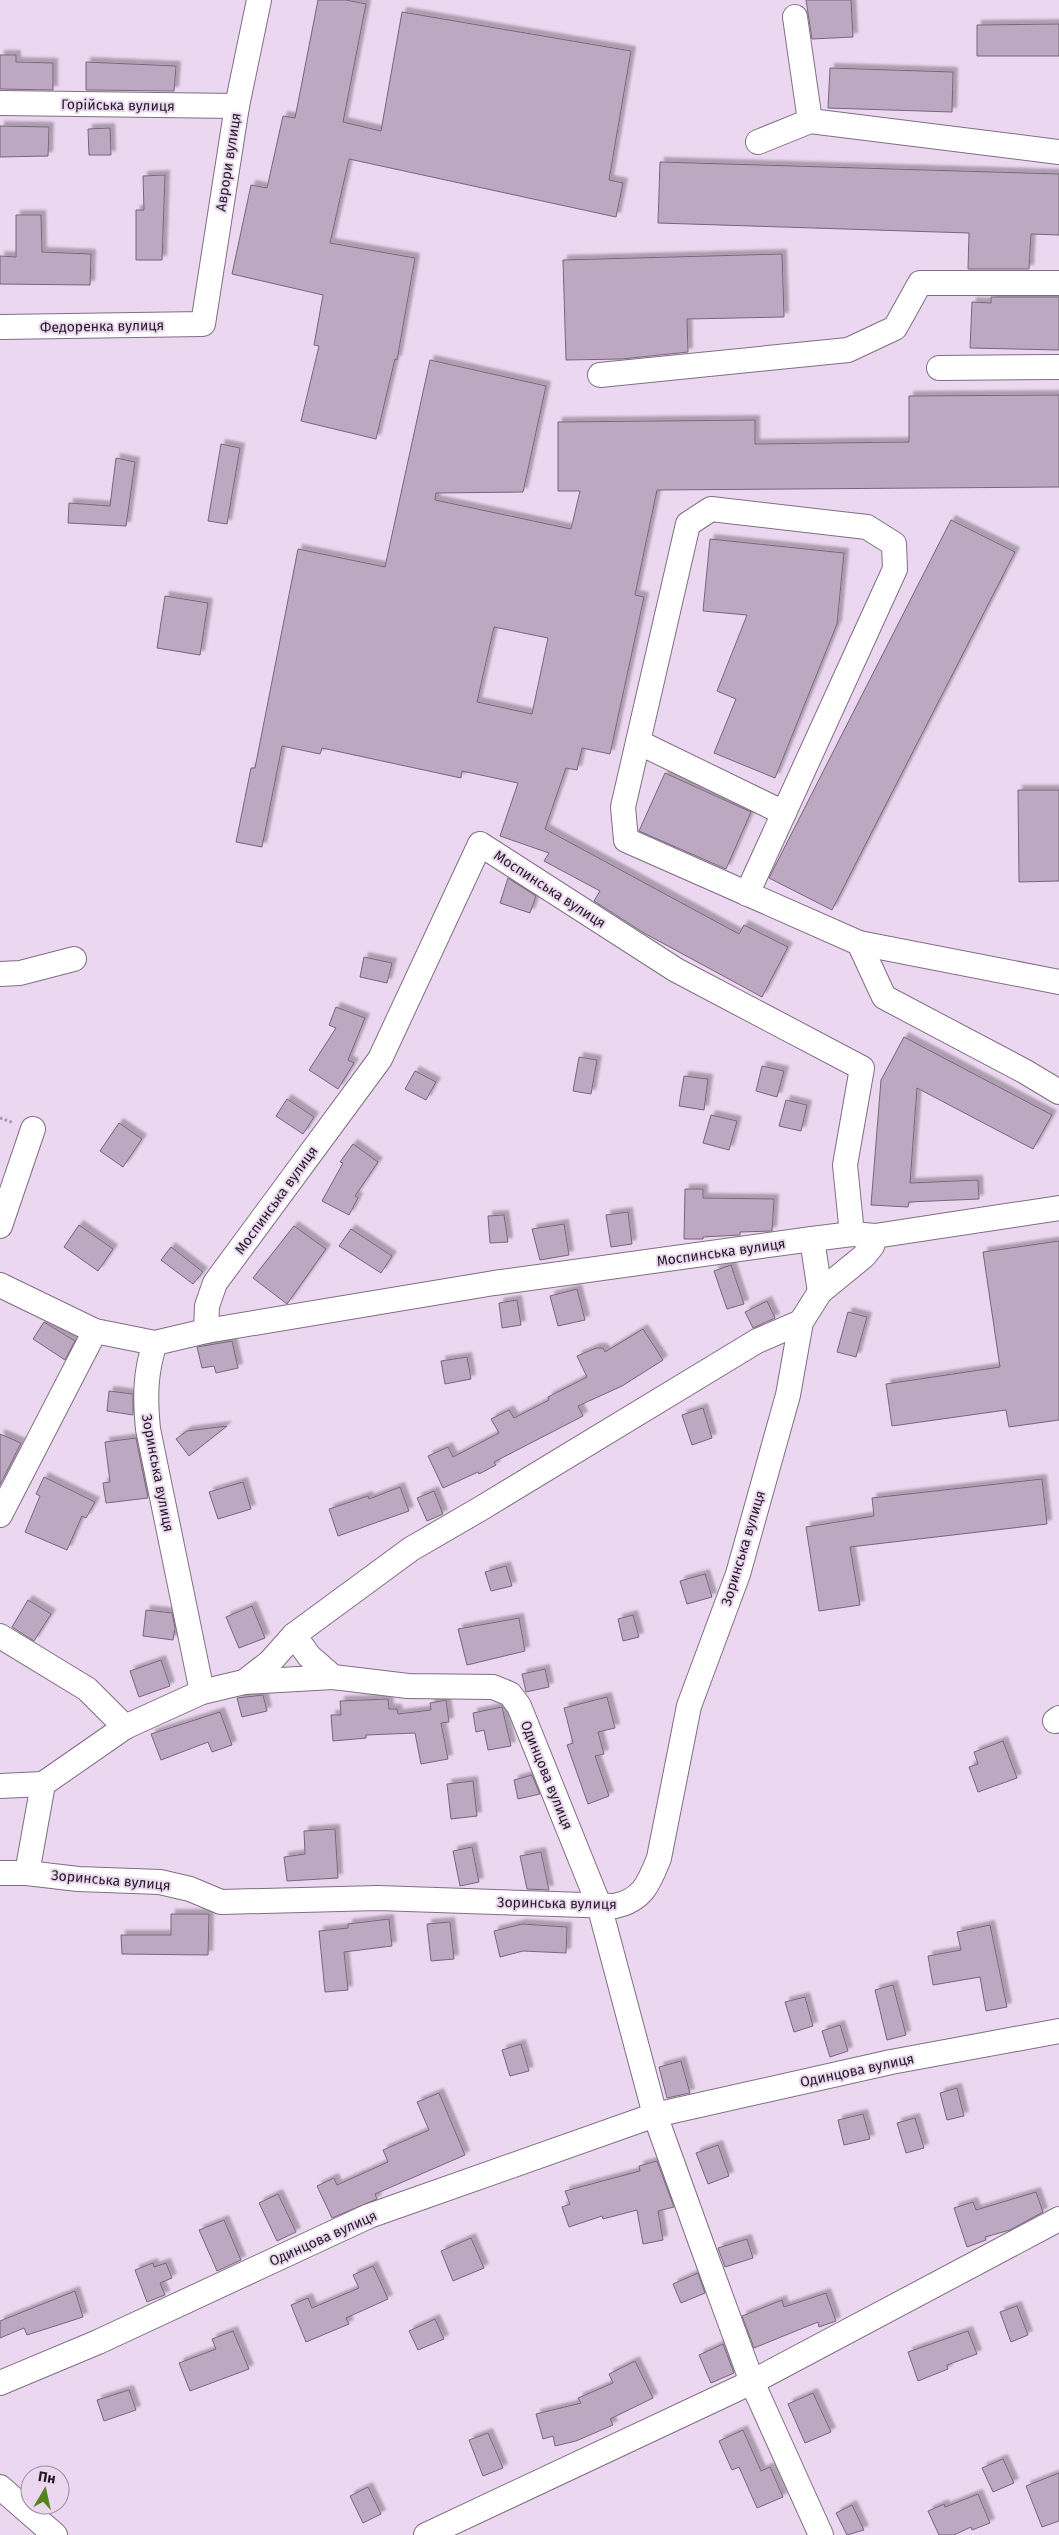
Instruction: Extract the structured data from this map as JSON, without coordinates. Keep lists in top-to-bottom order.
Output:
{
  "streets": {
    "street": [
      "Горійська вулиця",
      "Аврори вулиця",
      "Федоренка вулиця",
      "Моспинська вулиця",
      "Зоринська вулиця",
      "Одинцова вулиця"
    ]
  },
  "crossings": [
    ["Горійська вулиця", "Аврори вулиця"],
    ["Аврори вулиця", "Федоренка вулиця"],
    ["Моспинська вулиця", "Зоринська вулиця"],
    ["Зоринська вулиця", "Одинцова вулиця"]
  ],
  "north": "top"
}
